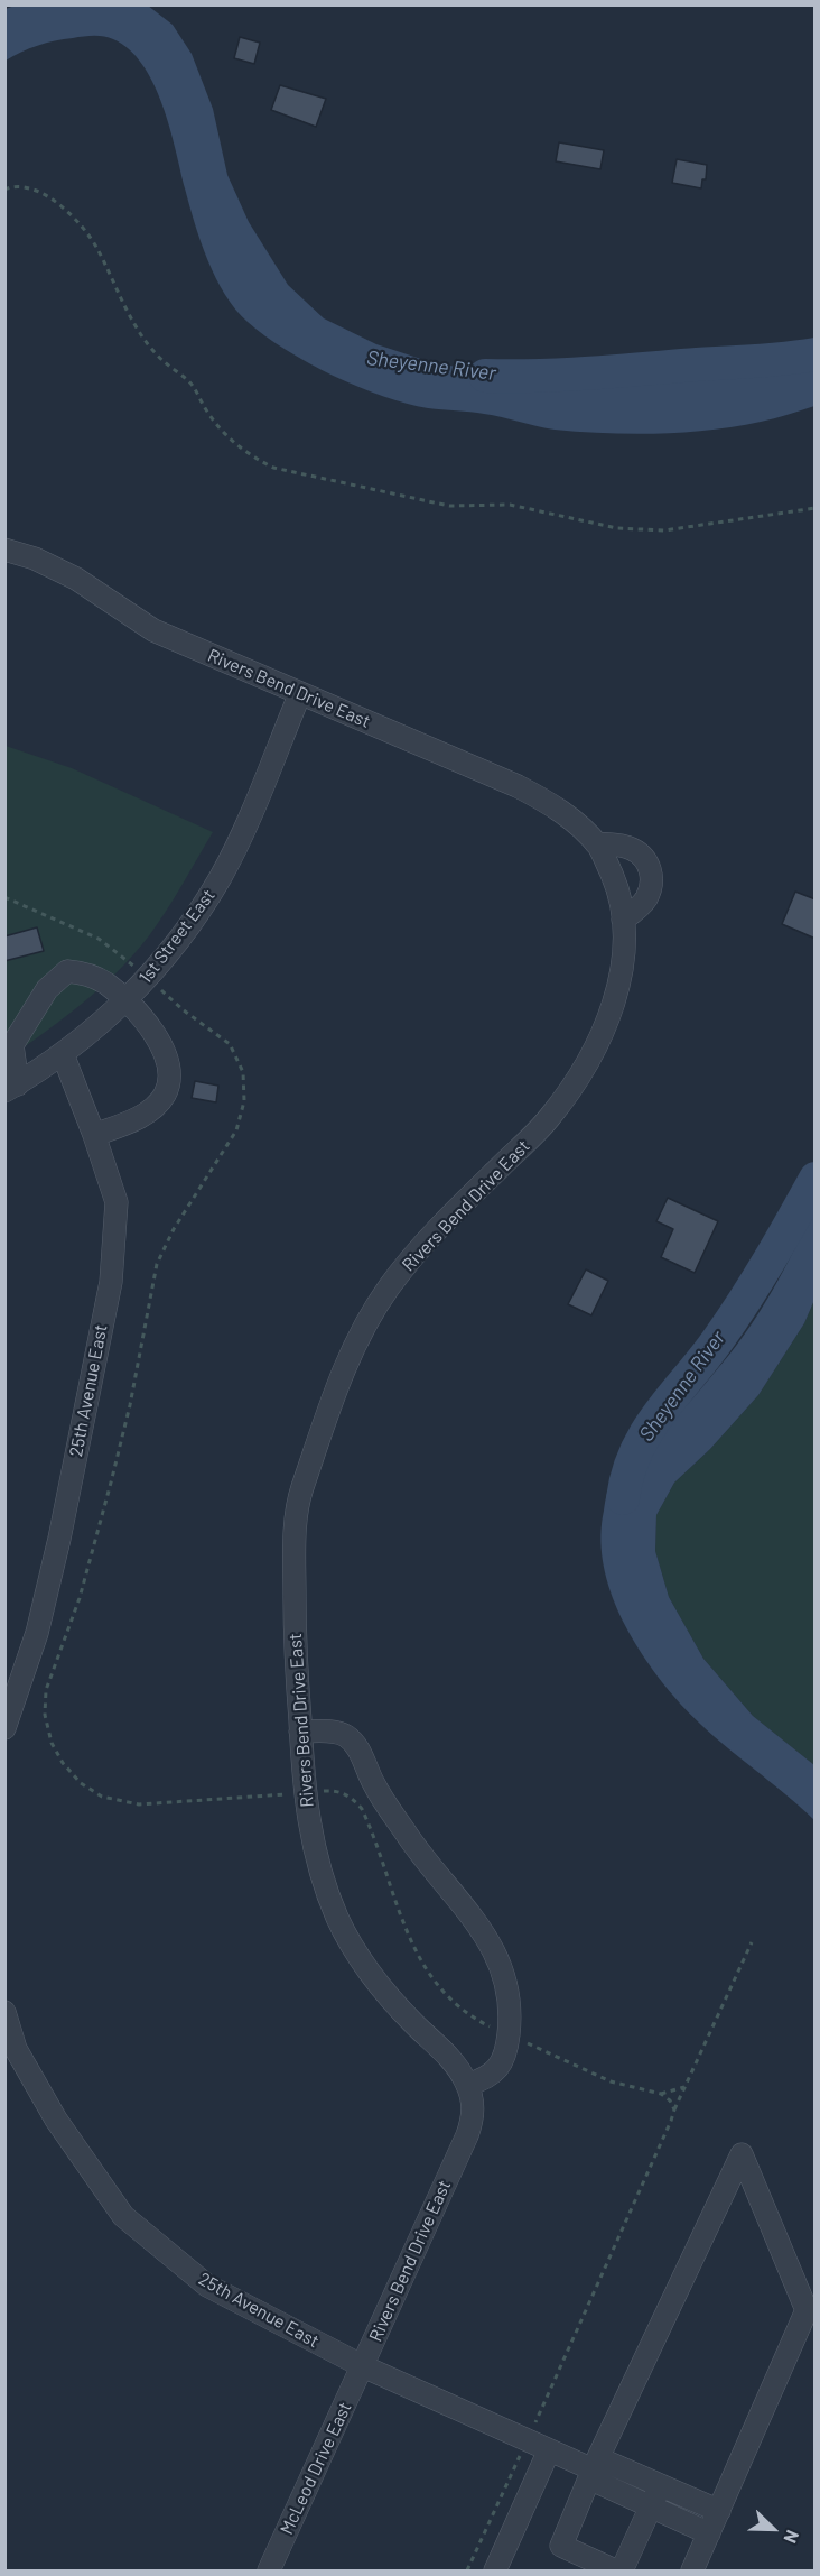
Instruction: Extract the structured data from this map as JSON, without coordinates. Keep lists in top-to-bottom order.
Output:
{
  "streets": {
    "street": [
      "Rivers Bend Drive East",
      "1st Street East",
      "25th Avenue East",
      "McLeod Drive East"
    ]
  },
  "crossings": [
    ["Rivers Bend Drive East", "1st Street East"],
    ["Rivers Bend Drive East", "25th Avenue East"],
    ["Rivers Bend Drive East", "McLeod Drive East"],
    ["1st Street East", "25th Avenue East"],
    ["25th Avenue East", "McLeod Drive East"]
  ],
  "water": ["Sheyenne River"],
  "north": "bottom right"
}
